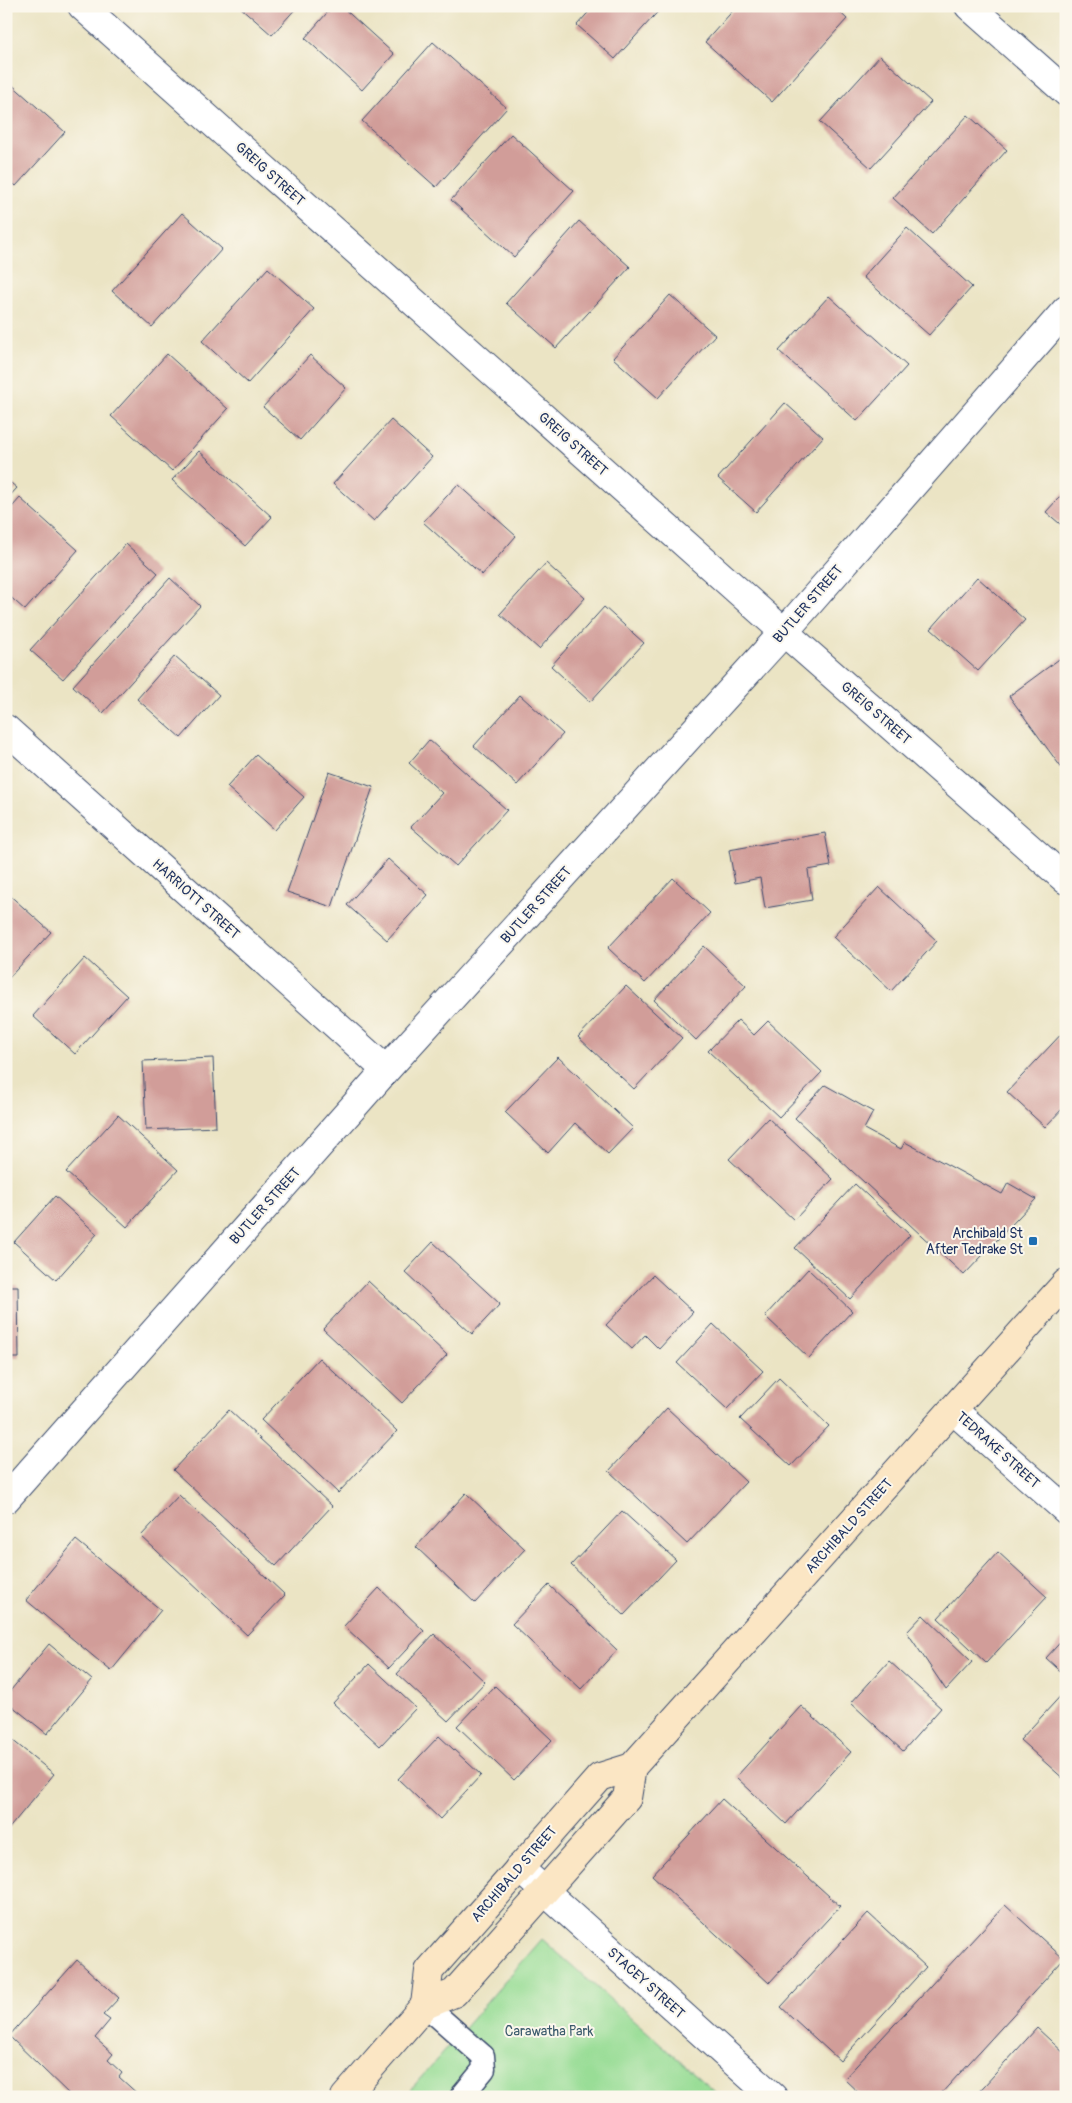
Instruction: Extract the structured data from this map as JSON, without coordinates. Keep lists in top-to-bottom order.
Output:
{
  "streets": {
    "street": [
      "GREIG STREET",
      "BUTLER STREET",
      "HARRIOTT STREET",
      "TEDRAKE STREET",
      "ARCHIBALD STREET",
      "STACEY STREET"
    ]
  },
  "crossings": [
    ["GREIG STREET", "BUTLER STREET"],
    ["BUTLER STREET", "HARRIOTT STREET"],
    ["TEDRAKE STREET", "ARCHIBALD STREET"],
    ["ARCHIBALD STREET", "STACEY STREET"]
  ],
  "parks": ["Carawatha Park"],
  "places": {
    "transit": ["Archibald St After Tedrake St"]
  }
}
